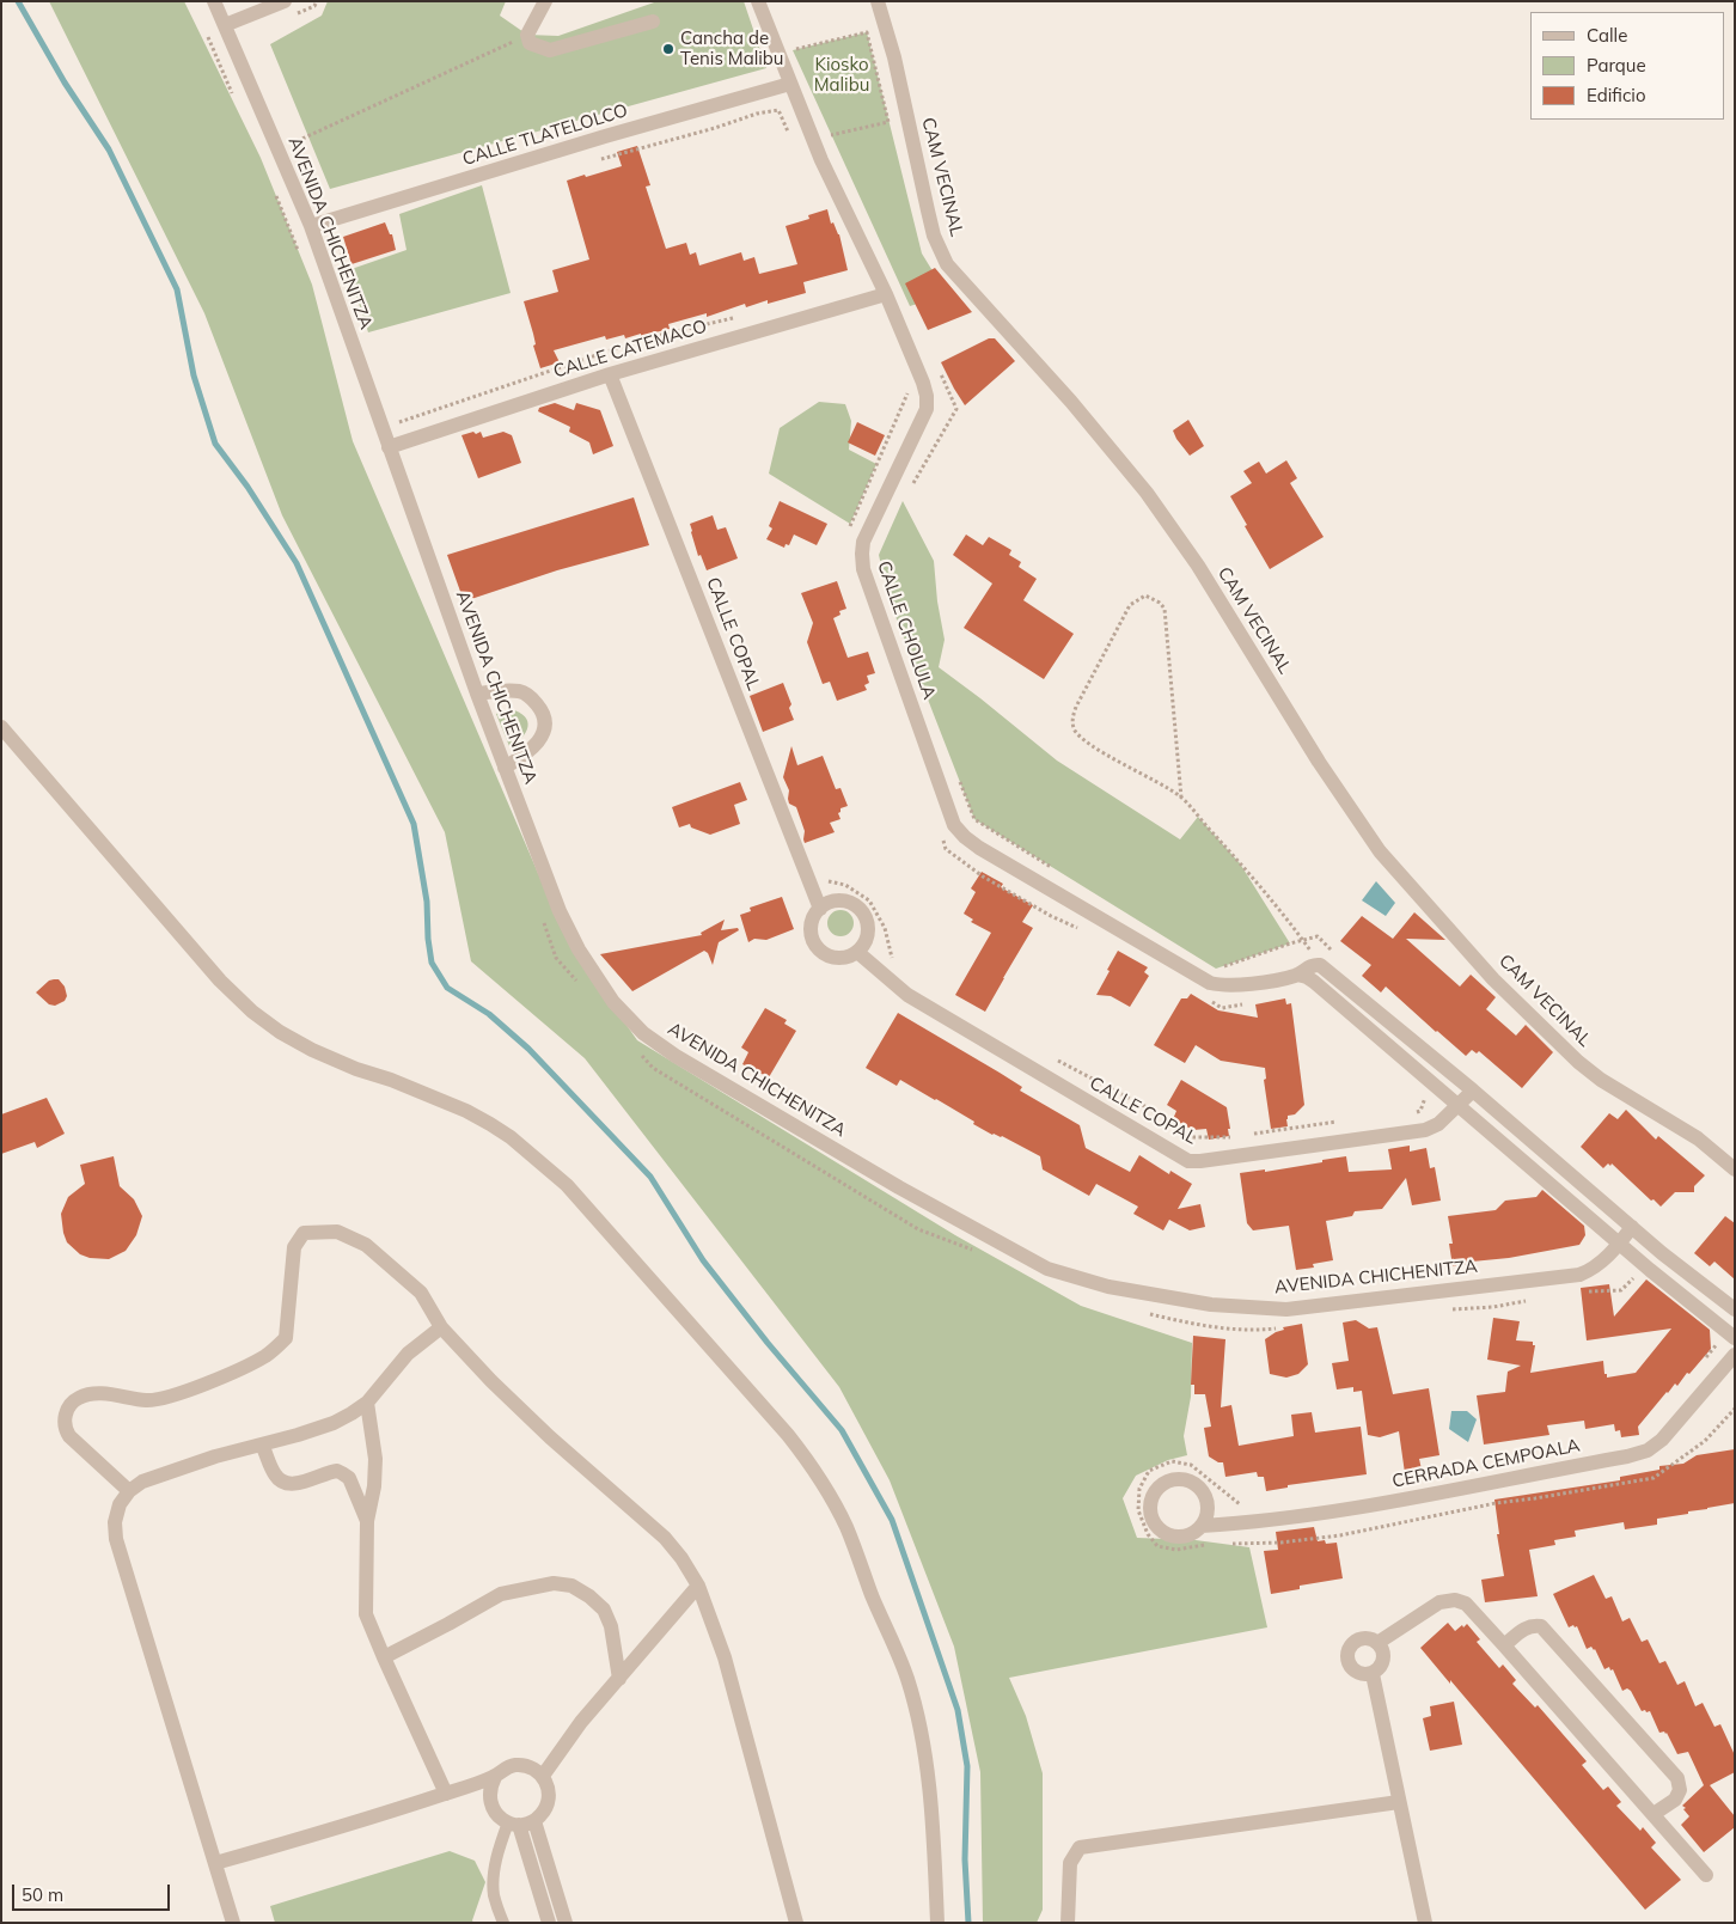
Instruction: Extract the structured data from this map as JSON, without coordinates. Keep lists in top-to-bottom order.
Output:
{
  "streets": {
    "street": [
      "CALLE TLATELOLCO",
      "CAM VECINAL",
      "AVENIDA CHICHENITZA",
      "CALLE CATEMACO",
      "CALLE CHOLULA",
      "CALLE COPAL",
      "CERRADA CEMPOALA"
    ]
  },
  "crossings": [
    ["CALLE TLATELOLCO", "AVENIDA CHICHENITZA"],
    ["CALLE TLATELOLCO", "CALLE CHOLULA"],
    ["AVENIDA CHICHENITZA", "CALLE CATEMACO"],
    ["CALLE CATEMACO", "CALLE CHOLULA"],
    ["CALLE CATEMACO", "CALLE COPAL"]
  ],
  "parks": ["Kiosko Malibu"],
  "places": ["Cancha de Tenis Malibu"],
  "legend": ["Calle", "Parque", "Edificio"],
  "scale_bar": "50 m"
}
